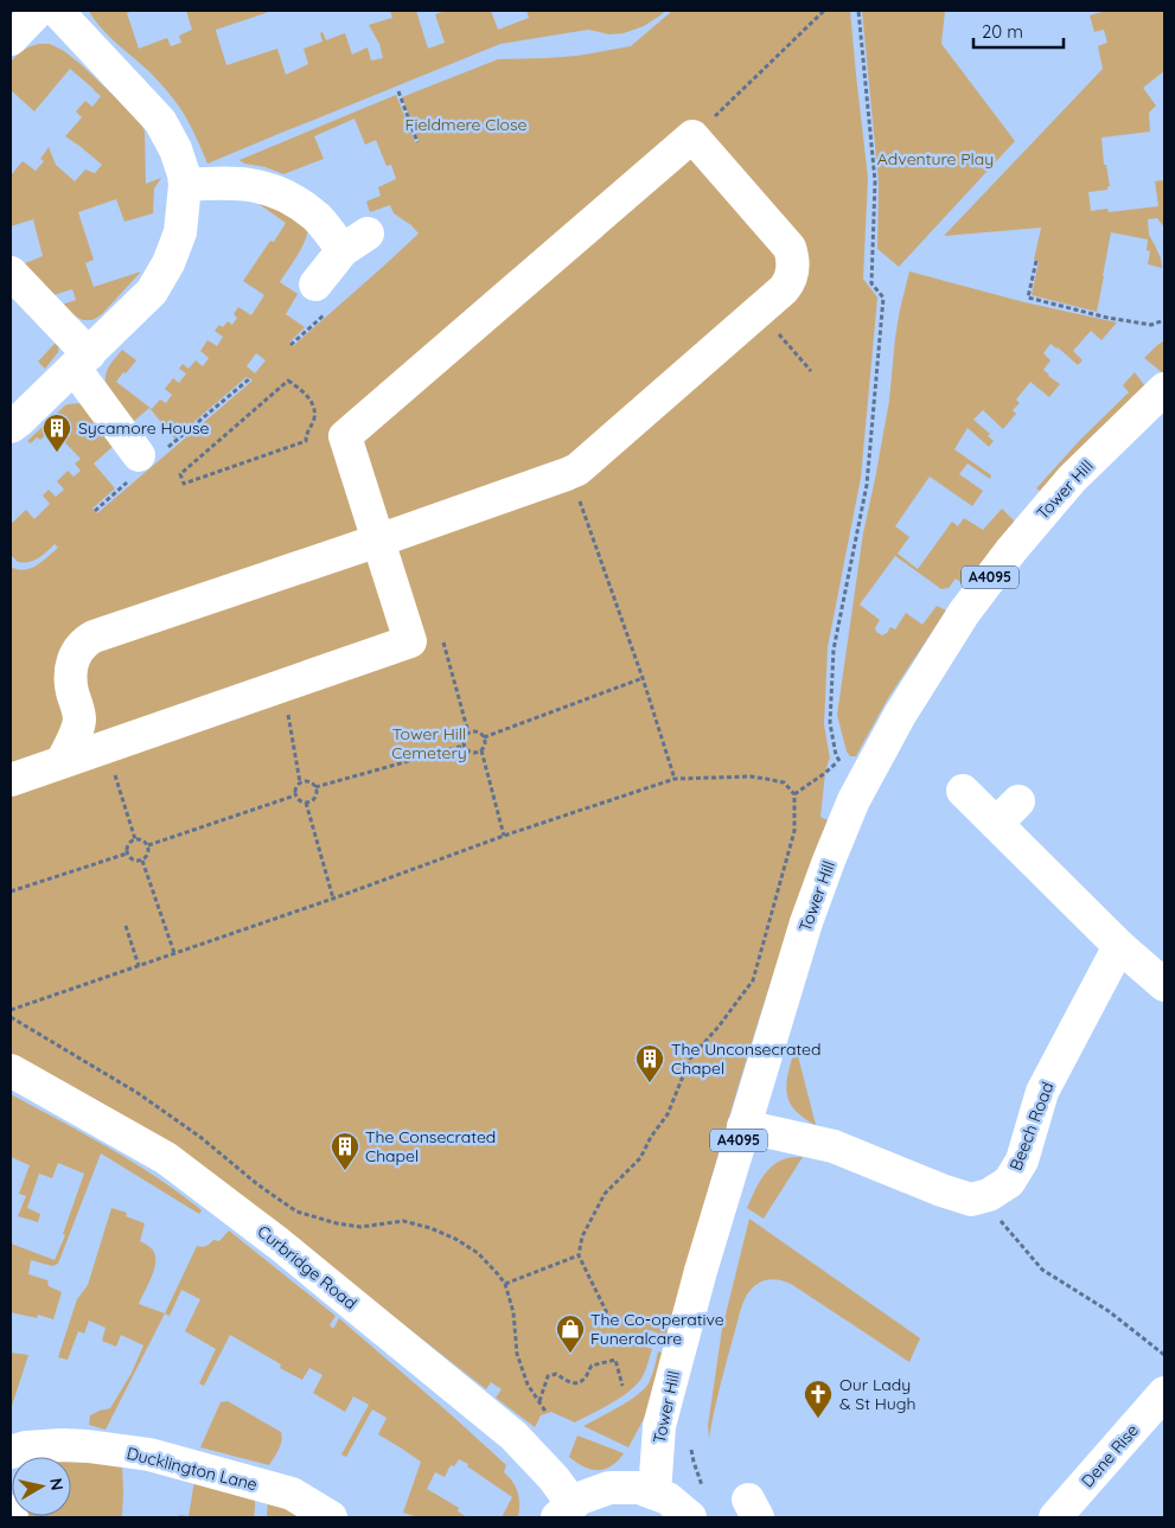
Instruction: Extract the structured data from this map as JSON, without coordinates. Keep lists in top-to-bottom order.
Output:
{
  "streets": {
    "street": [
      "Tower Hill",
      "A4095",
      "Beech Road",
      "Curbridge Road",
      "Dene Rise",
      "Ducklington Lane"
    ]
  },
  "parks": ["Fieldmere Close", "Adventure Play", "Tower Hill Cemetery"],
  "places": {
    "building": ["Sycamore House", "The Unconsecrated Chapel", "The Consecrated Chapel"],
    "shop": ["The Co-operative Funeralcare"],
    "church": ["Our Lady & St Hugh"]
  },
  "scale_bar": "20 m",
  "north": "right"
}
